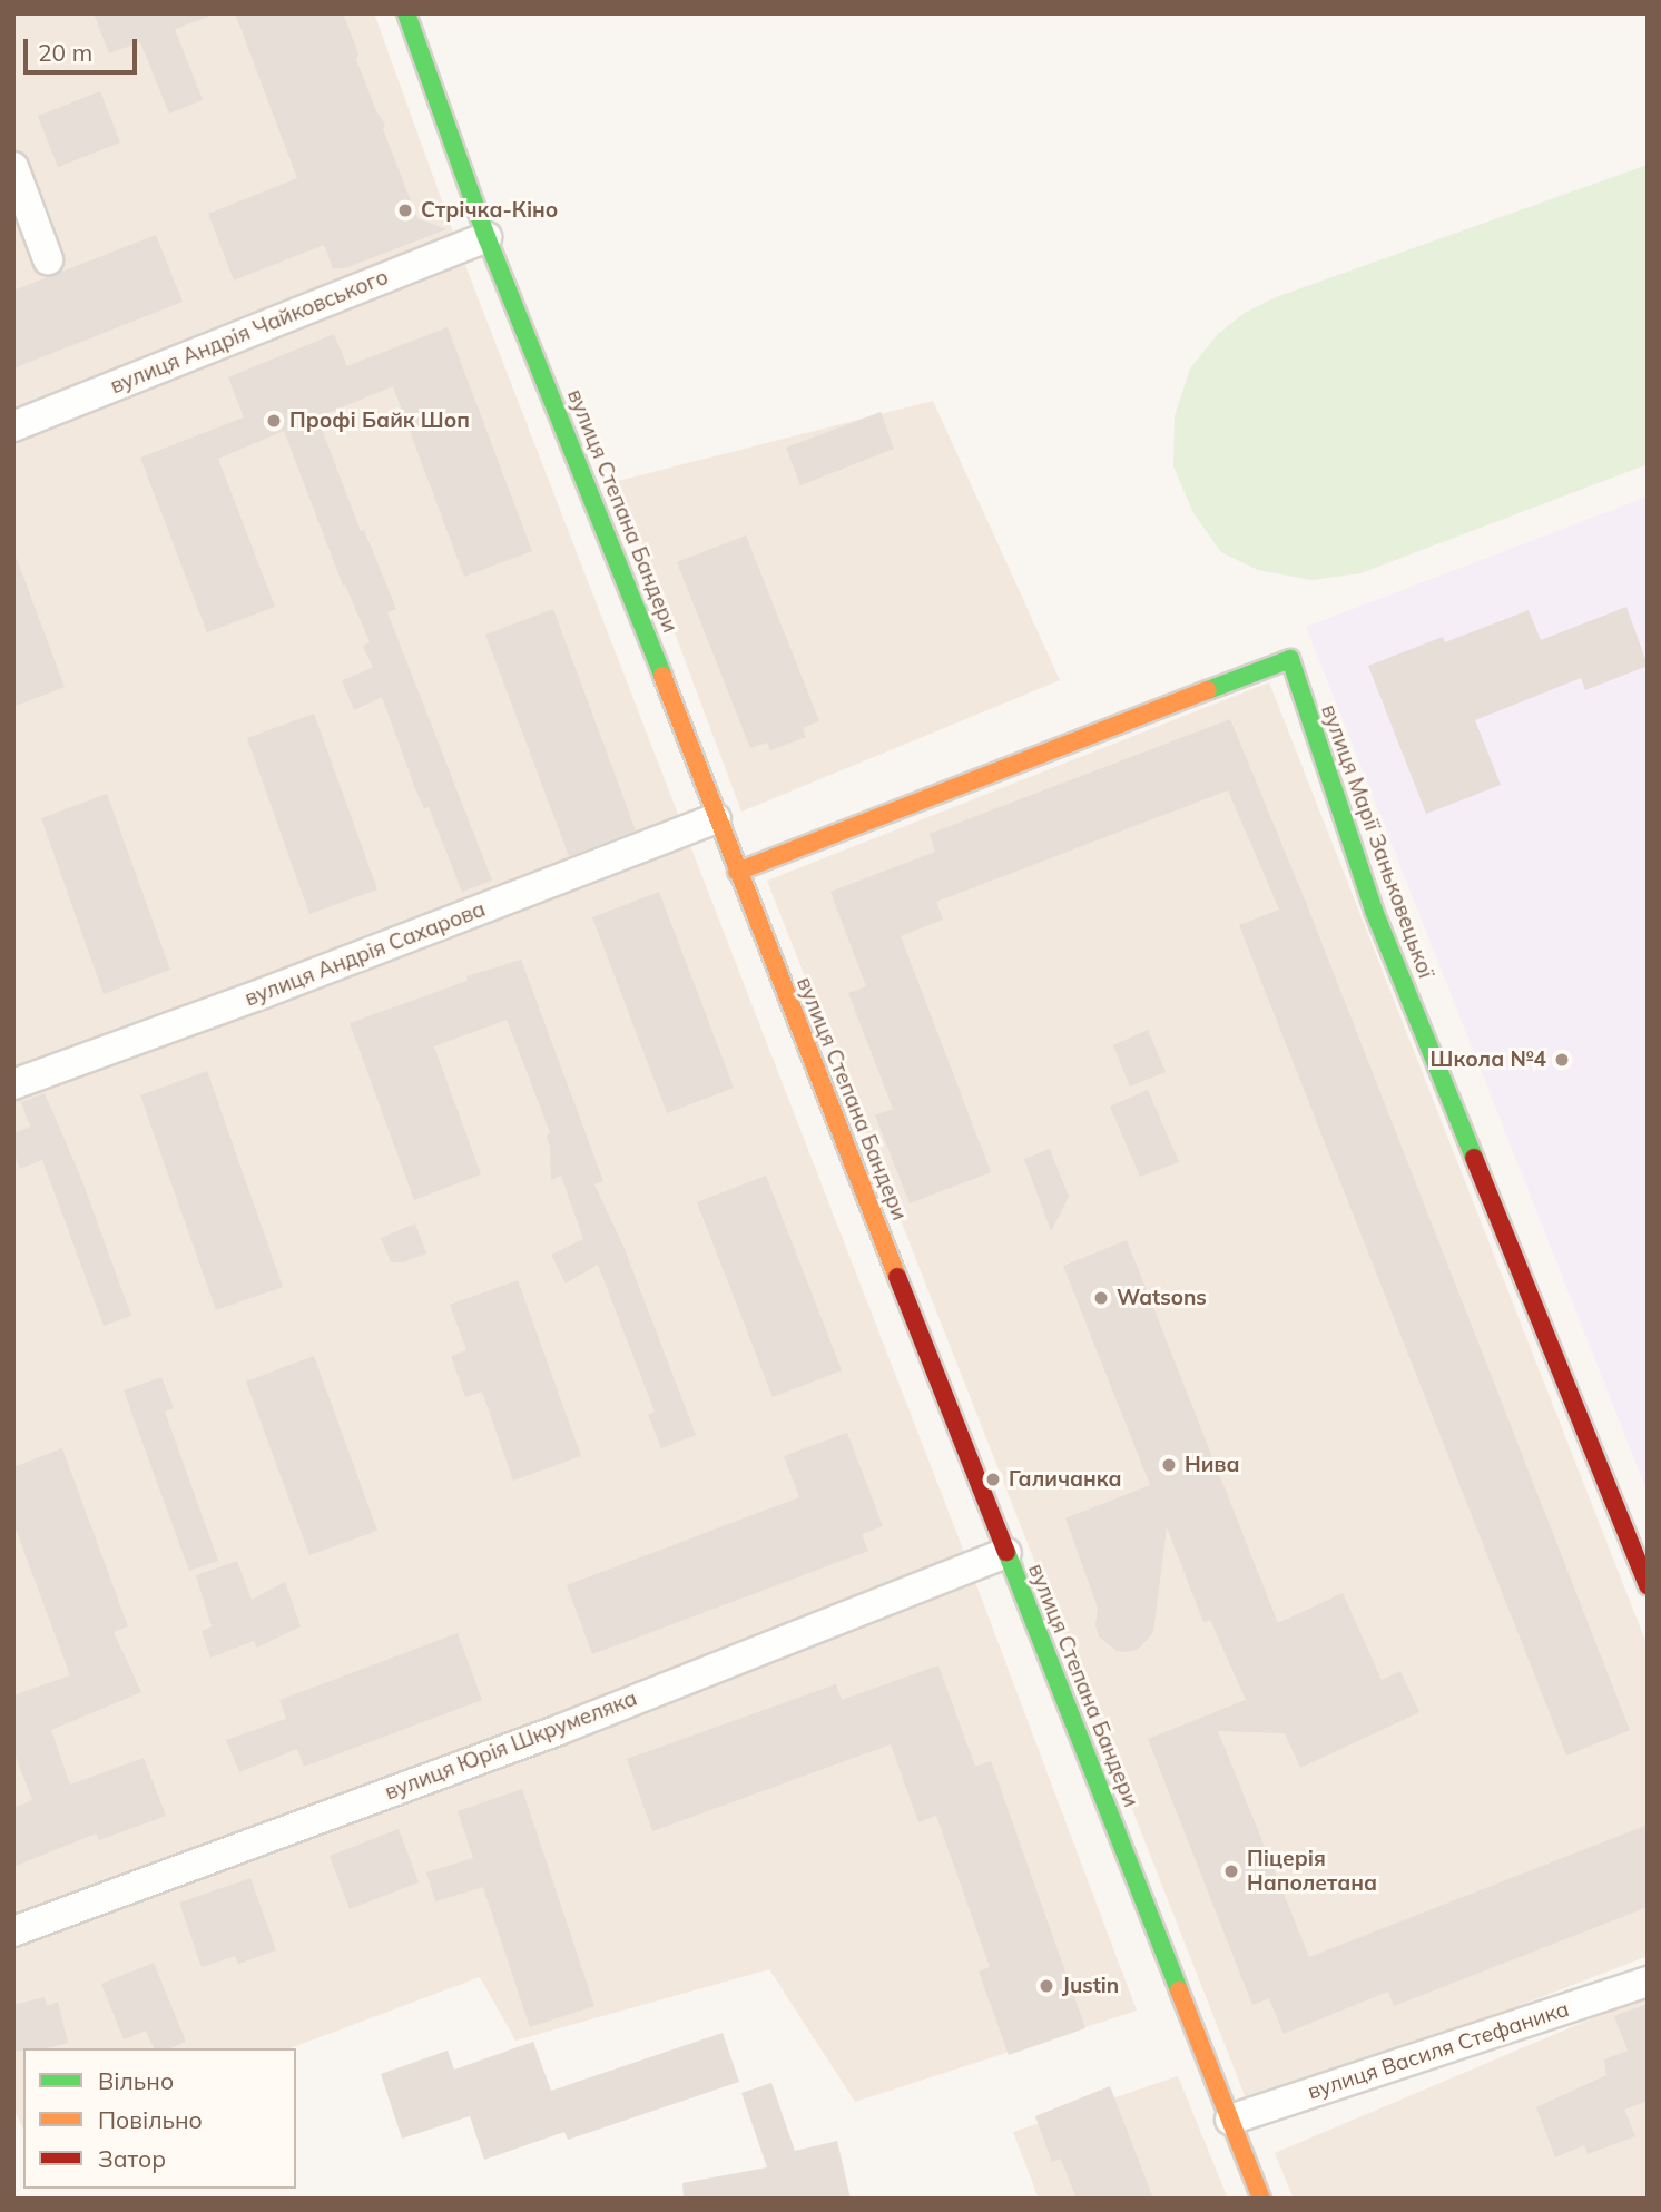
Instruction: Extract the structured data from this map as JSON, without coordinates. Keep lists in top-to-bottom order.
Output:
{
  "streets": {
    "street": [
      "вулиця Андрія Чайковського",
      "вулиця Степана Бандери",
      "вулиця Марії Заньковецької",
      "вулиця Андрія Сахарова",
      "вулиця Юрія Шкрумеляка",
      "вулиця Василя Стефаника"
    ]
  },
  "crossings": [
    ["вулиця Андрія Чайковського", "вулиця Степана Бандери"],
    ["вулиця Степана Бандери", "вулиця Марії Заньковецької"],
    ["вулиця Степана Бандери", "вулиця Андрія Сахарова"],
    ["вулиця Степана Бандери", "вулиця Юрія Шкрумеляка"],
    ["вулиця Степана Бандери", "вулиця Василя Стефаника"]
  ],
  "places": [
    "Стрічка-Кіно",
    "Профі Байк Шоп",
    "Школа №4",
    "Watsons",
    "Нива",
    "Галичанка",
    "Піцерія Наполетана",
    "Justin"
  ],
  "legend": ["Вільно", "Повільно", "Затор"],
  "scale_bar": "20 m"
}
